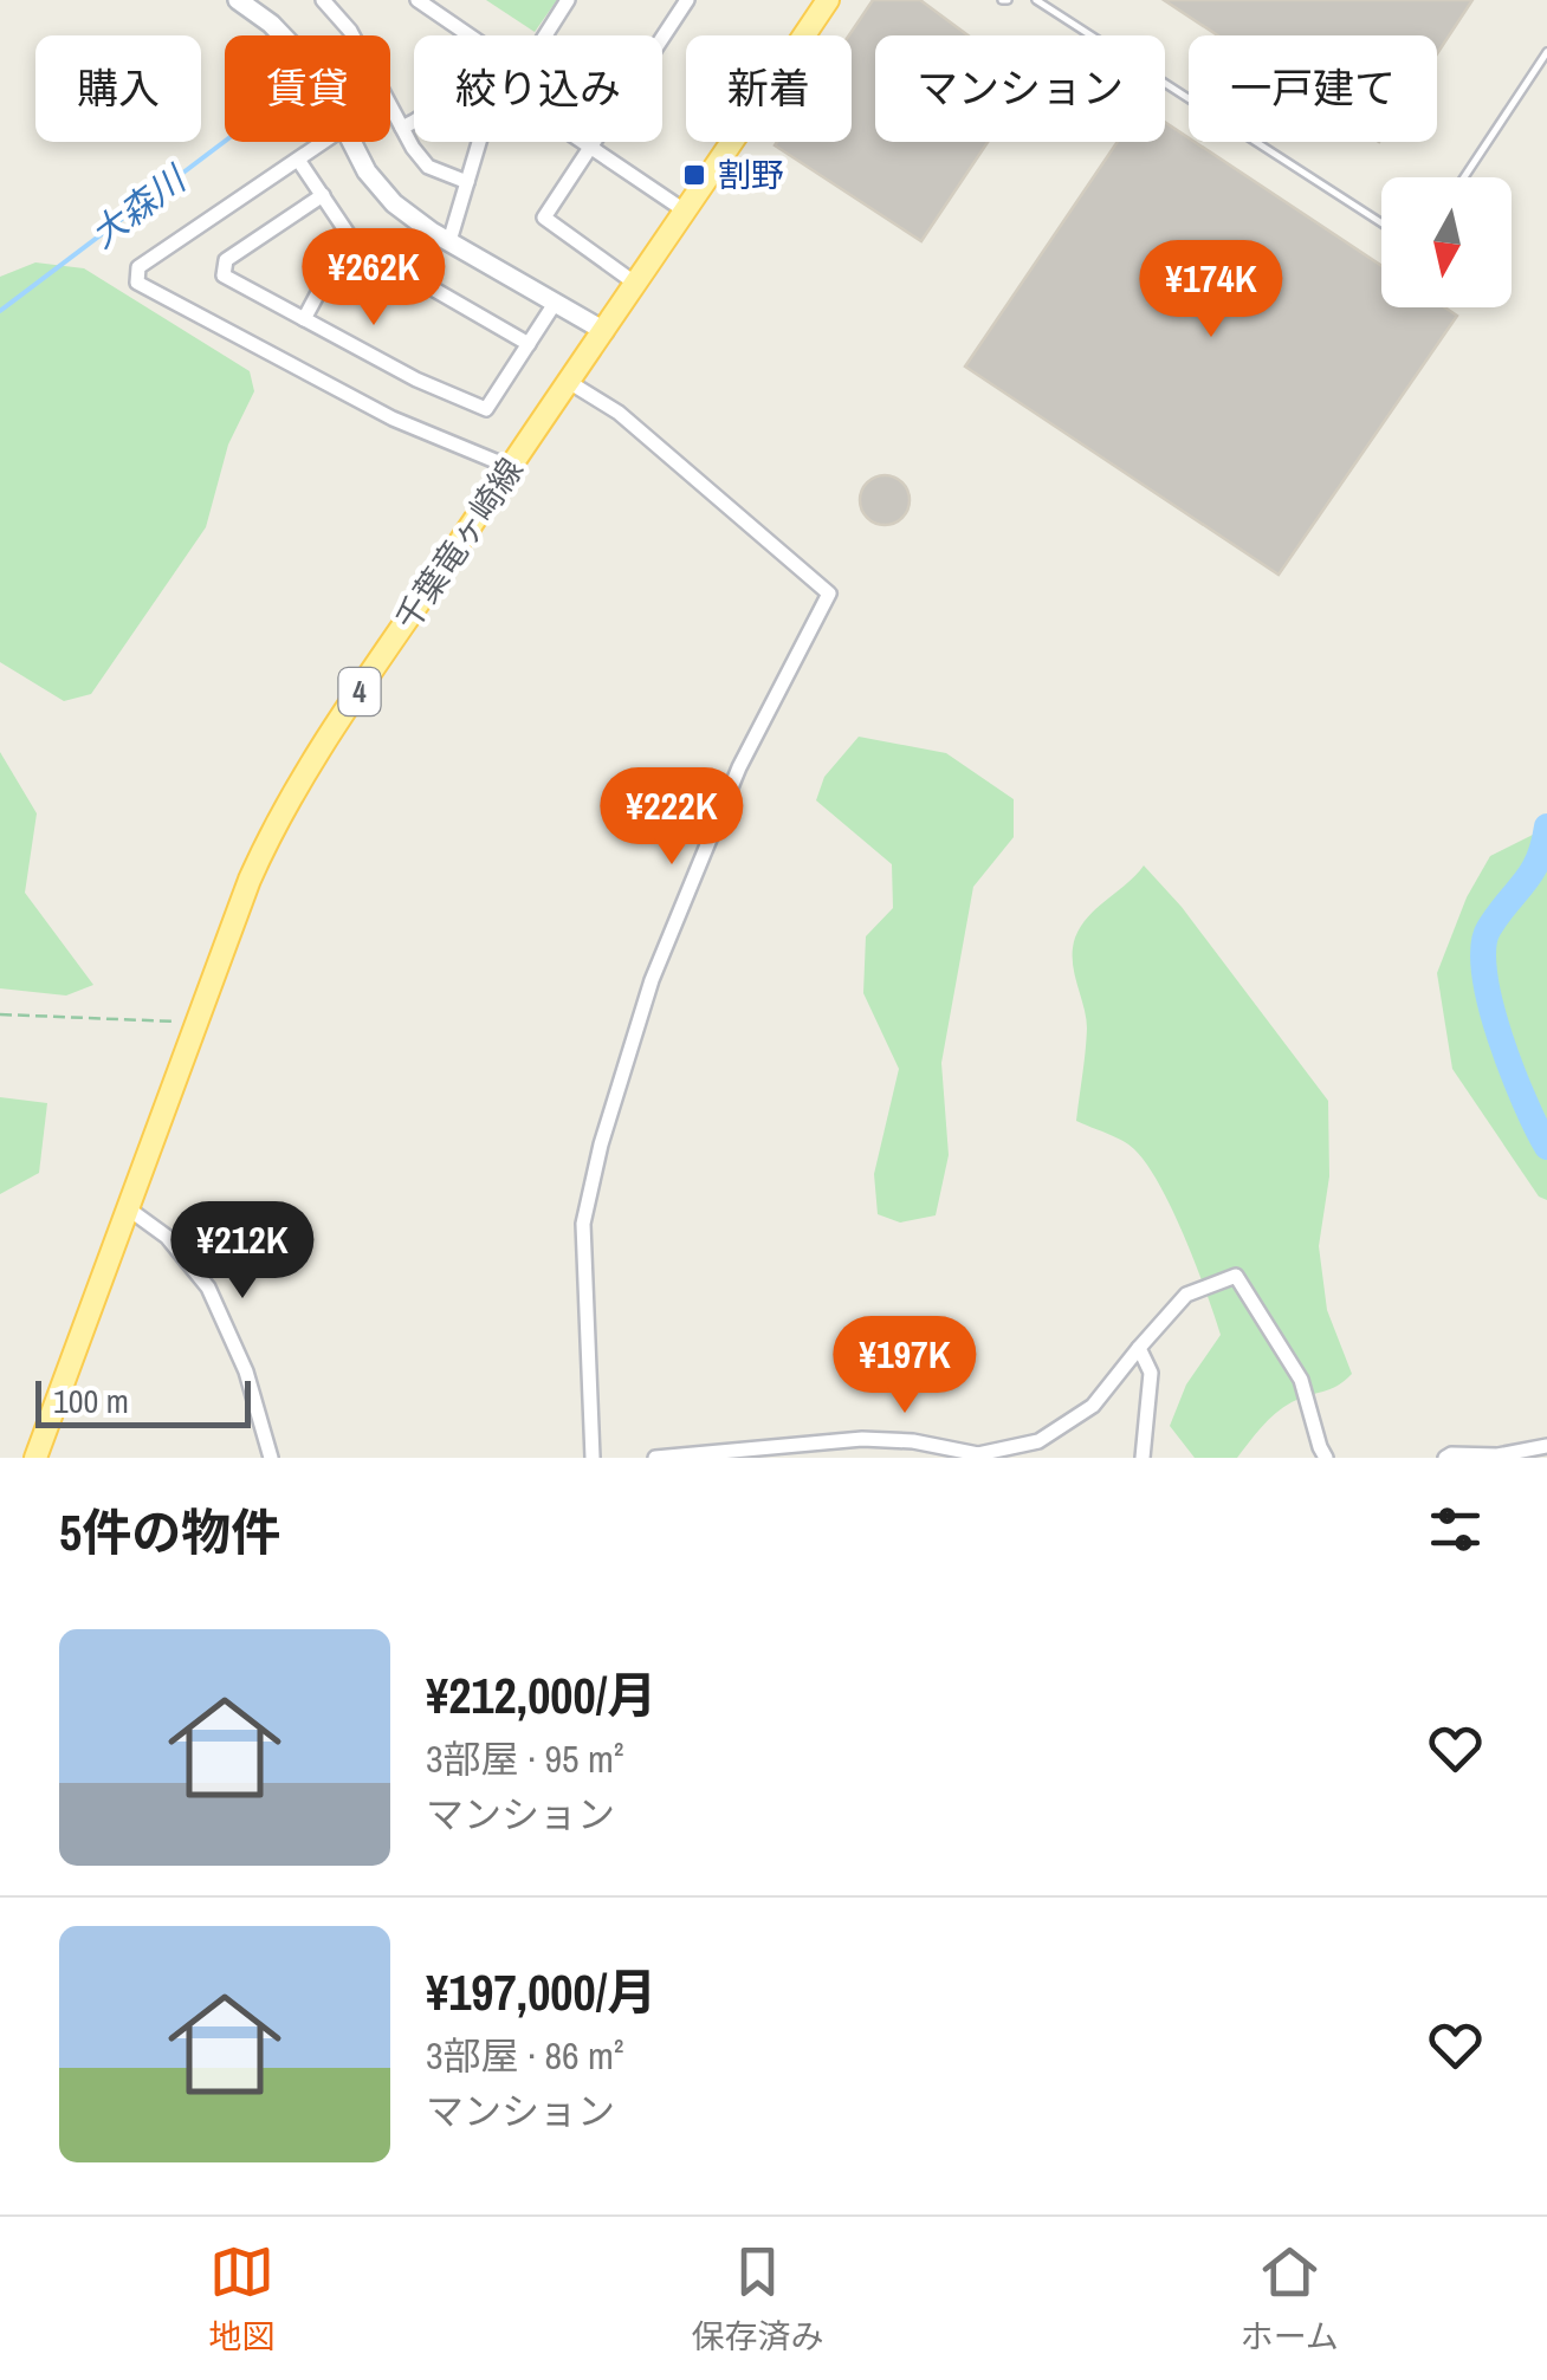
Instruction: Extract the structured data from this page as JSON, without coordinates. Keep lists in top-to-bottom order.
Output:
{
  "streets": {
    "main road": ["千葉竜ヶ崎線", "4"]
  },
  "water": ["大森川"],
  "places": {
    "transit": ["割野"]
  },
  "scale_bar": "100 m",
  "north": "bottom",
  "page": {
    "chip": [
      "購入",
      "賃貸",
      "絞り込み",
      "新着",
      "マンション",
      "一戸建て"
    ],
    "price": [
      "¥262K",
      "¥174K",
      "¥222K",
      "¥212K",
      "¥197K"
    ],
    "scale": "100 m",
    "heading": "5件の物件",
    "list": [
      {
        "name": "¥212,000/月",
        "note": "3部屋 · 95 m² · マンション"
      },
      {
        "name": "¥197,000/月",
        "note": "3部屋 · 86 m² · マンション"
      }
    ],
    "tabs": ["地図", "保存済み", "ホーム"]
  }
}
